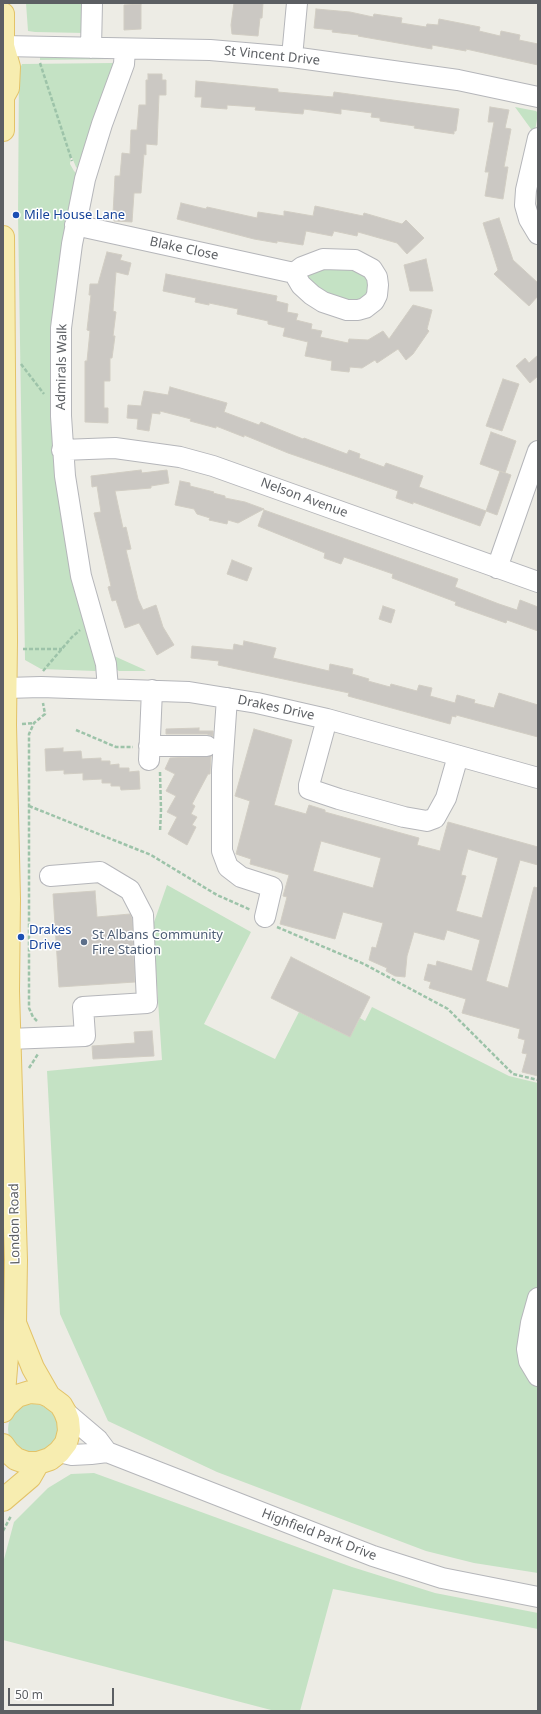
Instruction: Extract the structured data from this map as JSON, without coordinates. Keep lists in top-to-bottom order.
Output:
{
  "streets": {
    "main road": ["London Road"],
    "street": [
      "St Vincent Drive",
      "Blake Close",
      "Admirals Walk",
      "Nelson Avenue",
      "Drakes Drive",
      "Highfield Park Drive"
    ]
  },
  "crossings": [
    ["St Vincent Drive", "Admirals Walk"],
    ["Blake Close", "Admirals Walk"],
    ["Admirals Walk", "Nelson Avenue"],
    ["Admirals Walk", "Drakes Drive"],
    ["Drakes Drive", "London Road"],
    ["London Road", "Highfield Park Drive"]
  ],
  "places": ["Mile House Lane", "Drakes Drive", "St Albans Community Fire Station"],
  "scale_bar": "50 m"
}
